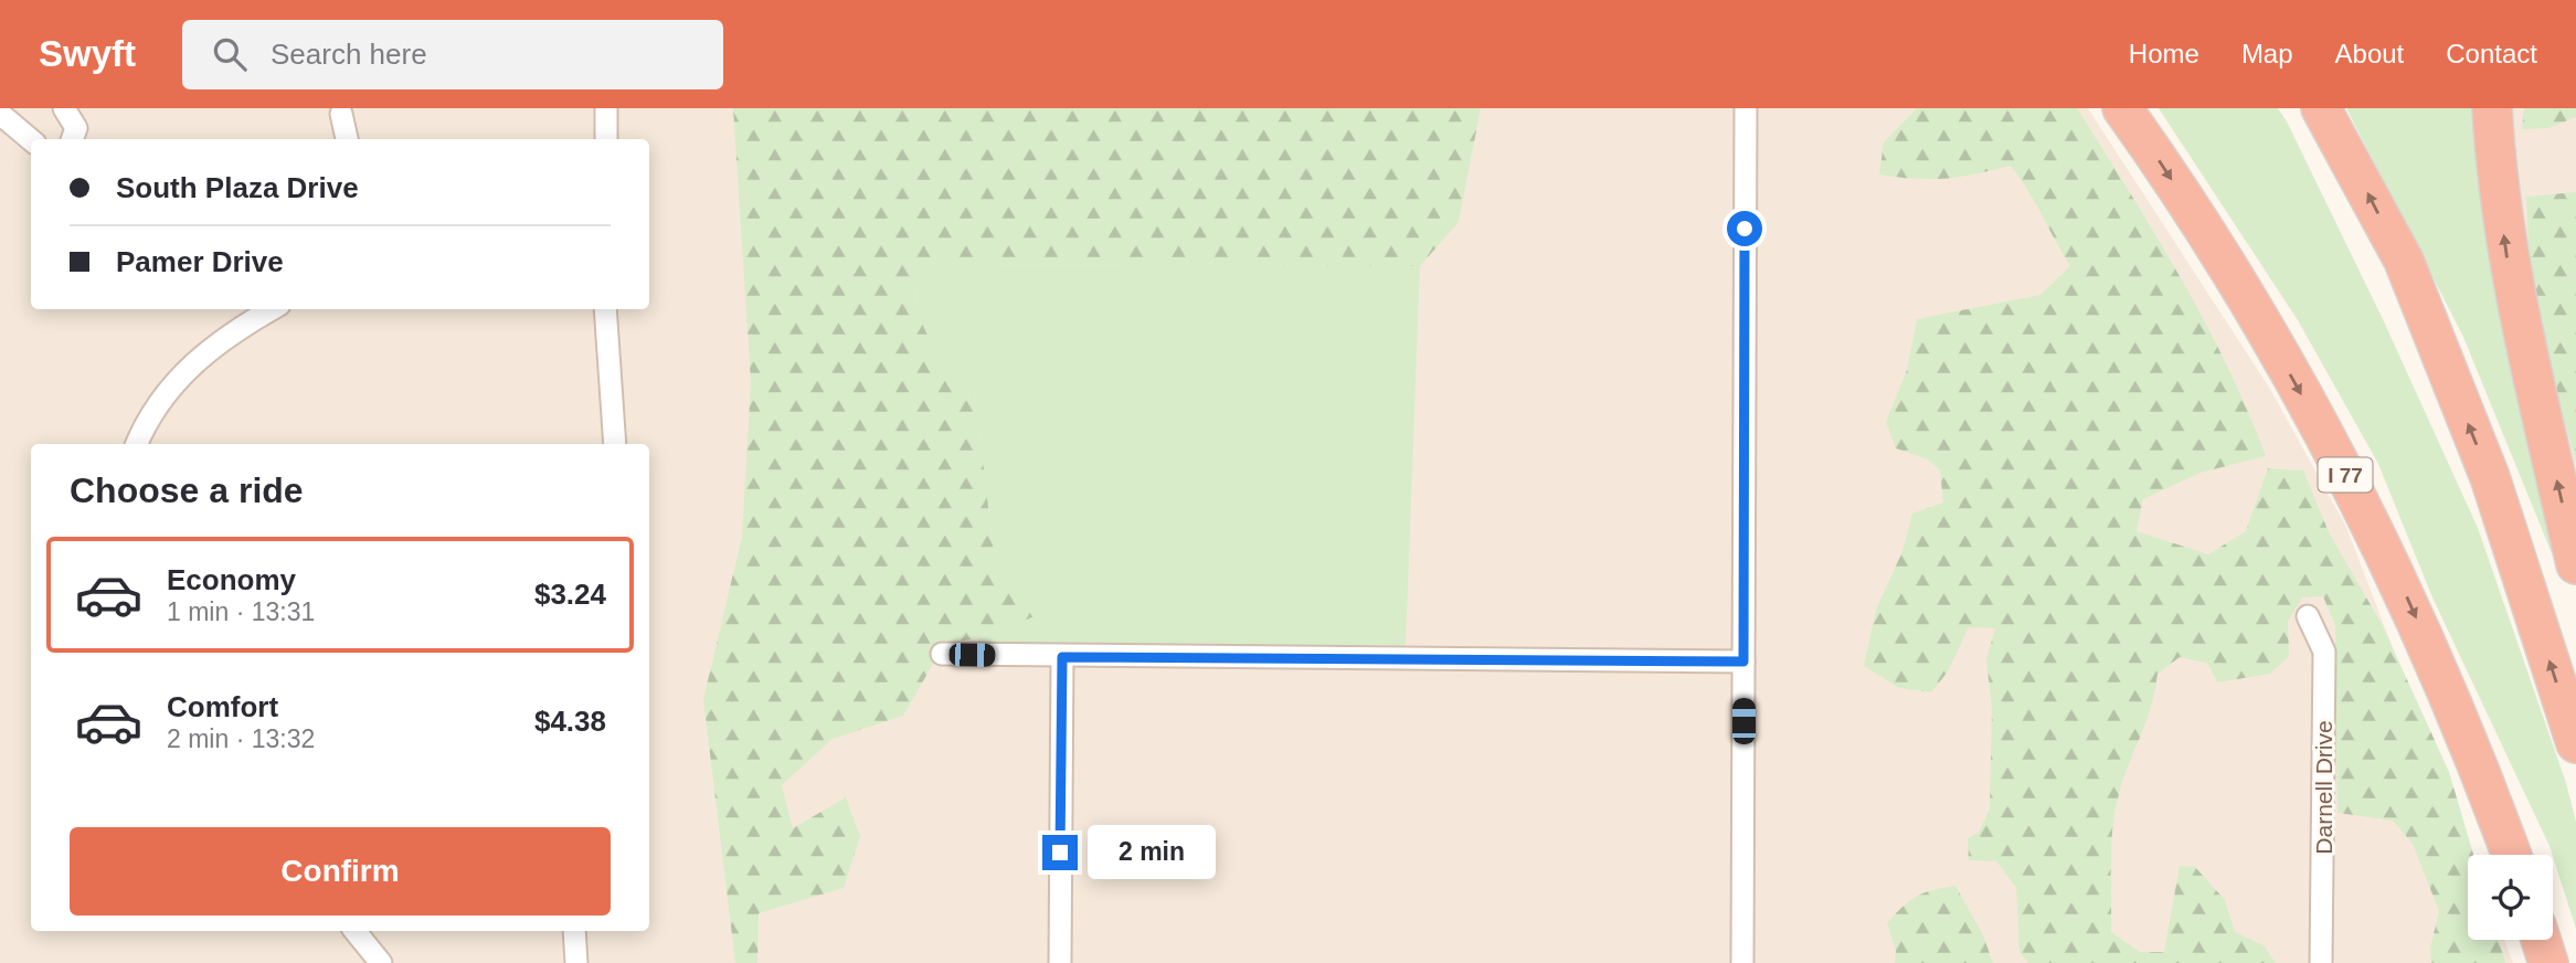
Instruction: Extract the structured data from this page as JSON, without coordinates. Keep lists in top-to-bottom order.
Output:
{
  "streets": {
    "highway": ["I 77"],
    "street": ["Darnell Drive"]
  },
  "page": {
    "header": "Swyft",
    "search": "Search here",
    "nav": [
      "Home",
      "Map",
      "About",
      "Contact"
    ],
    "banner": ["South Plaza Drive", "Pamer Drive"],
    "heading": "Choose a ride",
    "list": [
      {
        "name": "Economy",
        "note": "1 min · 13:31",
        "value": "$3.24"
      },
      {
        "name": "Comfort",
        "note": "2 min · 13:32",
        "value": "$4.38"
      }
    ],
    "buttons": "Confirm",
    "bubble": "2 min"
  }
}
